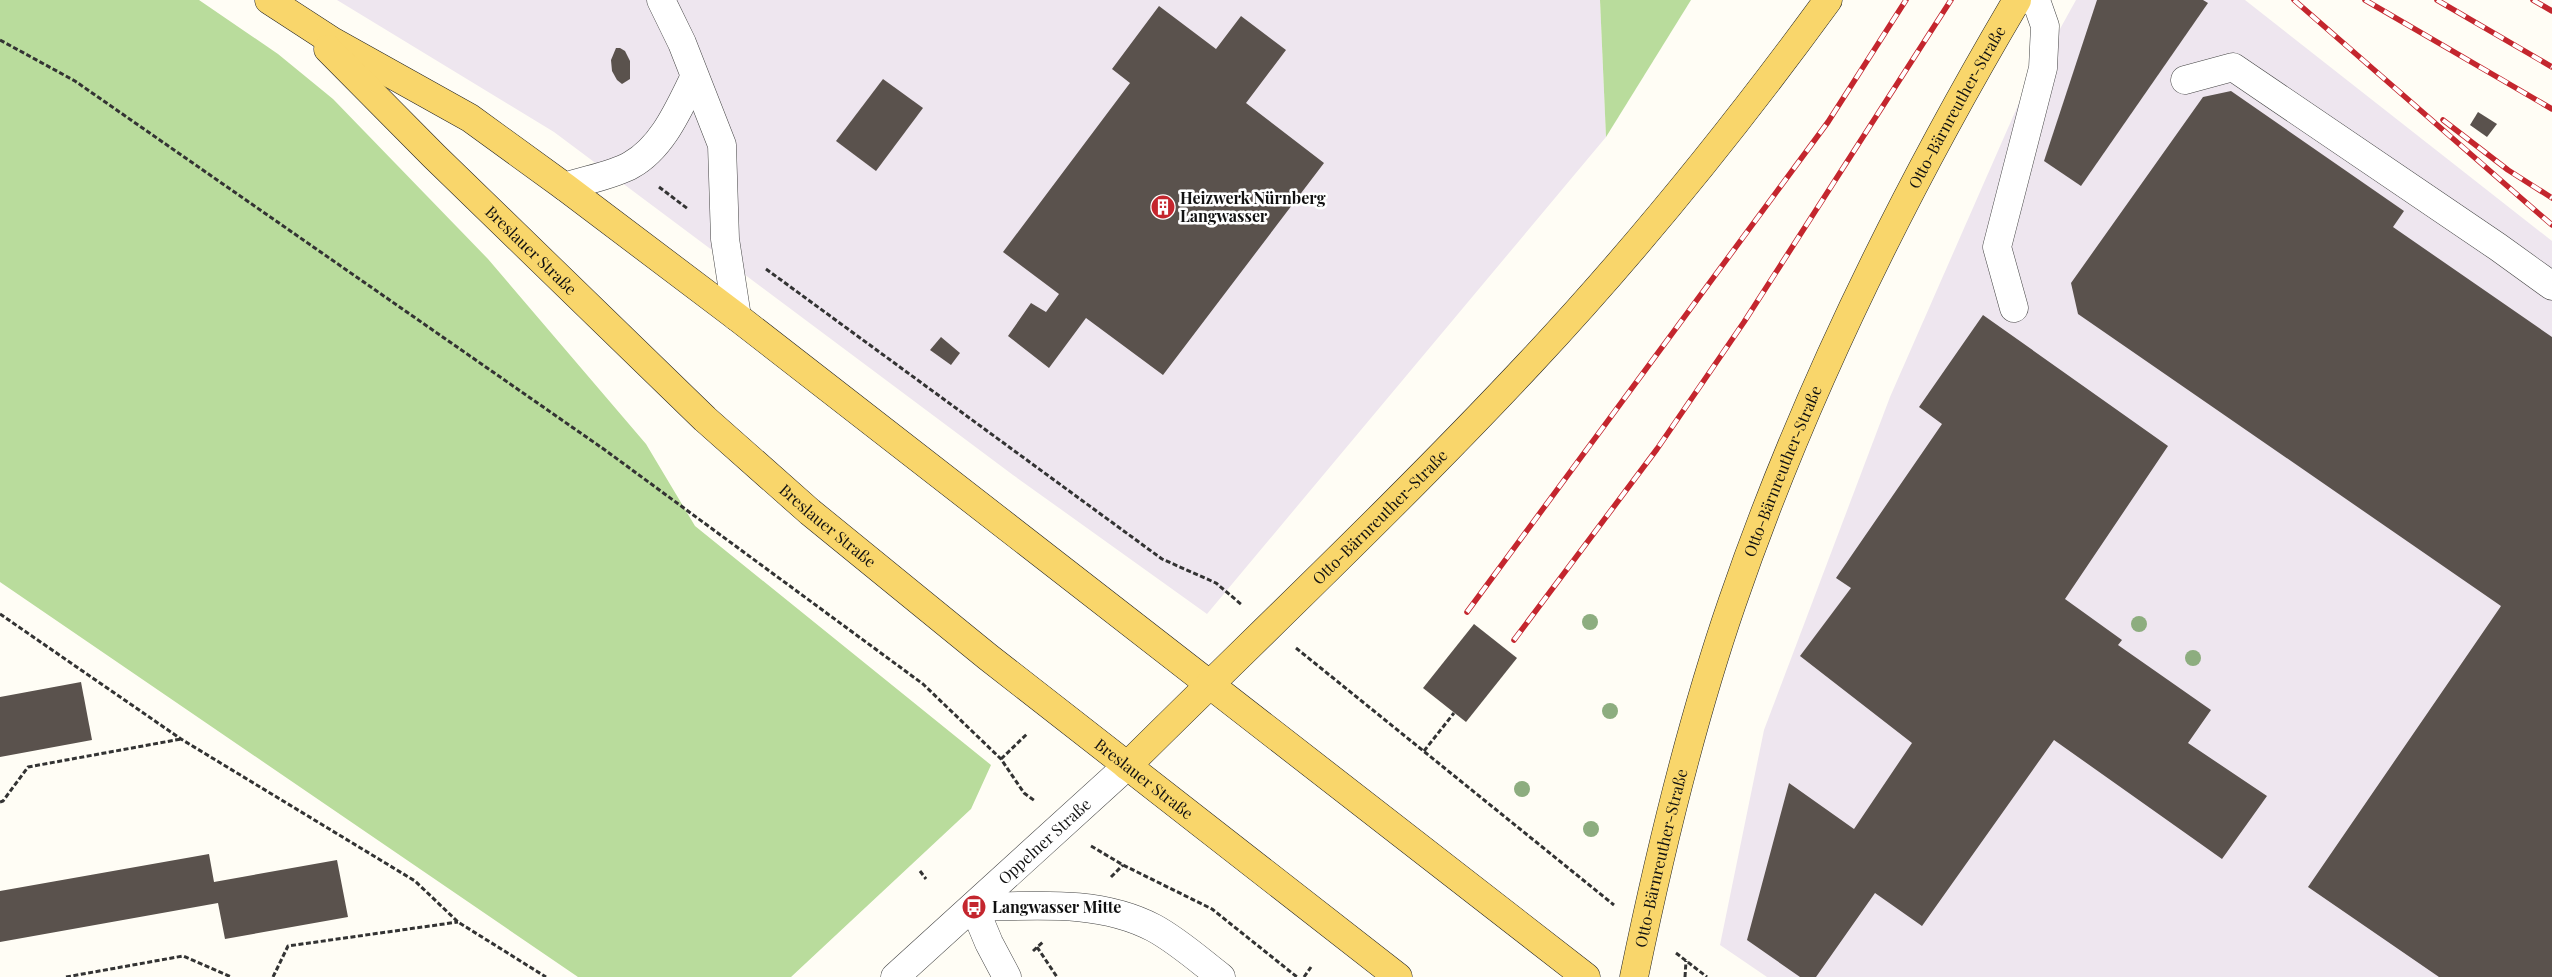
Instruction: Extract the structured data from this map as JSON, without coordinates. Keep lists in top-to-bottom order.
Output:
{
  "streets": {
    "main road": ["Otto-Bärnreuther-Straße", "Breslauer Straße"],
    "street": ["Oppelner Straße"]
  },
  "crossings": [
    ["Otto-Bärnreuther-Straße", "Breslauer Straße"],
    ["Otto-Bärnreuther-Straße", "Oppelner Straße"],
    ["Breslauer Straße", "Oppelner Straße"]
  ],
  "places": {
    "building": ["Heizwerk Nürnberg Langwasser"],
    "bus stop": ["Langwasser Mitte"]
  }
}
